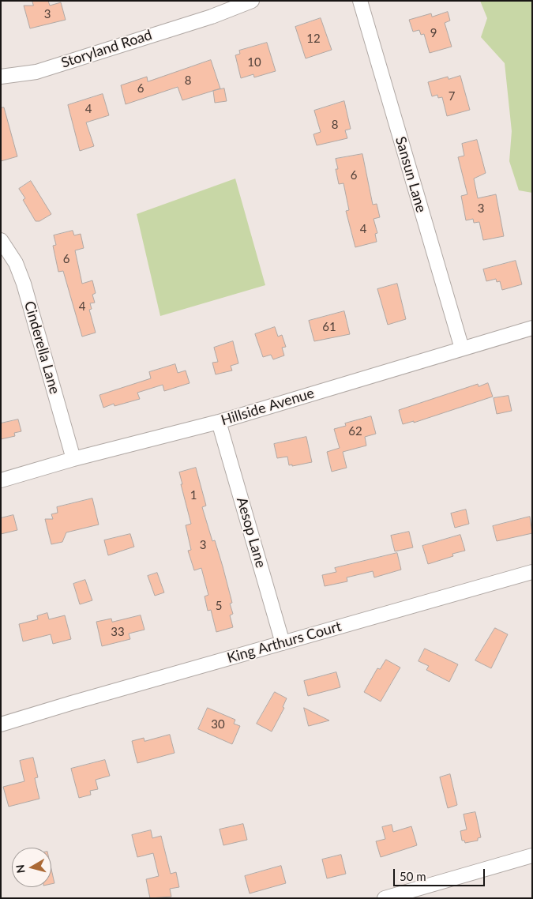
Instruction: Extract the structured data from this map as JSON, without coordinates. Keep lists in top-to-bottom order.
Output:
{
  "streets": {
    "street": [
      "Storyland Road",
      "Sansun Lane",
      "Cinderella Lane",
      "Hillside Avenue",
      "Aesop Lane",
      "King Arthurs Court"
    ]
  },
  "crossings": [
    ["Sansun Lane", "Hillside Avenue"],
    ["Cinderella Lane", "Hillside Avenue"],
    ["Hillside Avenue", "Aesop Lane"],
    ["Aesop Lane", "King Arthurs Court"]
  ],
  "house_numbers": [
    "3",
    "9",
    "12",
    "10",
    "8",
    "6",
    "7",
    "4",
    "8",
    "6",
    "3",
    "4",
    "6",
    "4",
    "61",
    "62",
    "1",
    "3",
    "5",
    "33",
    "30"
  ],
  "scale_bar": "50 m",
  "north": "left"
}
